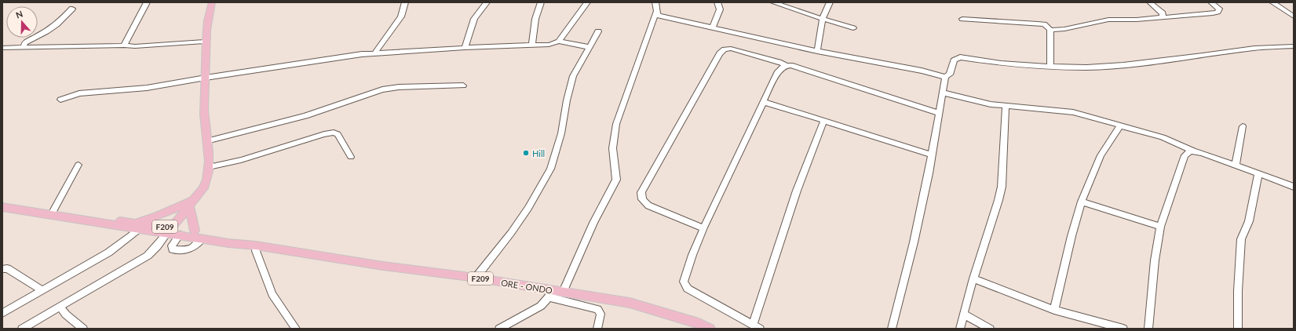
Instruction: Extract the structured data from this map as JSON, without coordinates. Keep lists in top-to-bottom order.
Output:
{
  "streets": {
    "main road": ["F209", "ORE - ONDO"]
  },
  "crossings": [
    ["F209", "ORE - ONDO"]
  ],
  "places": ["Hill"],
  "north": "top"
}
